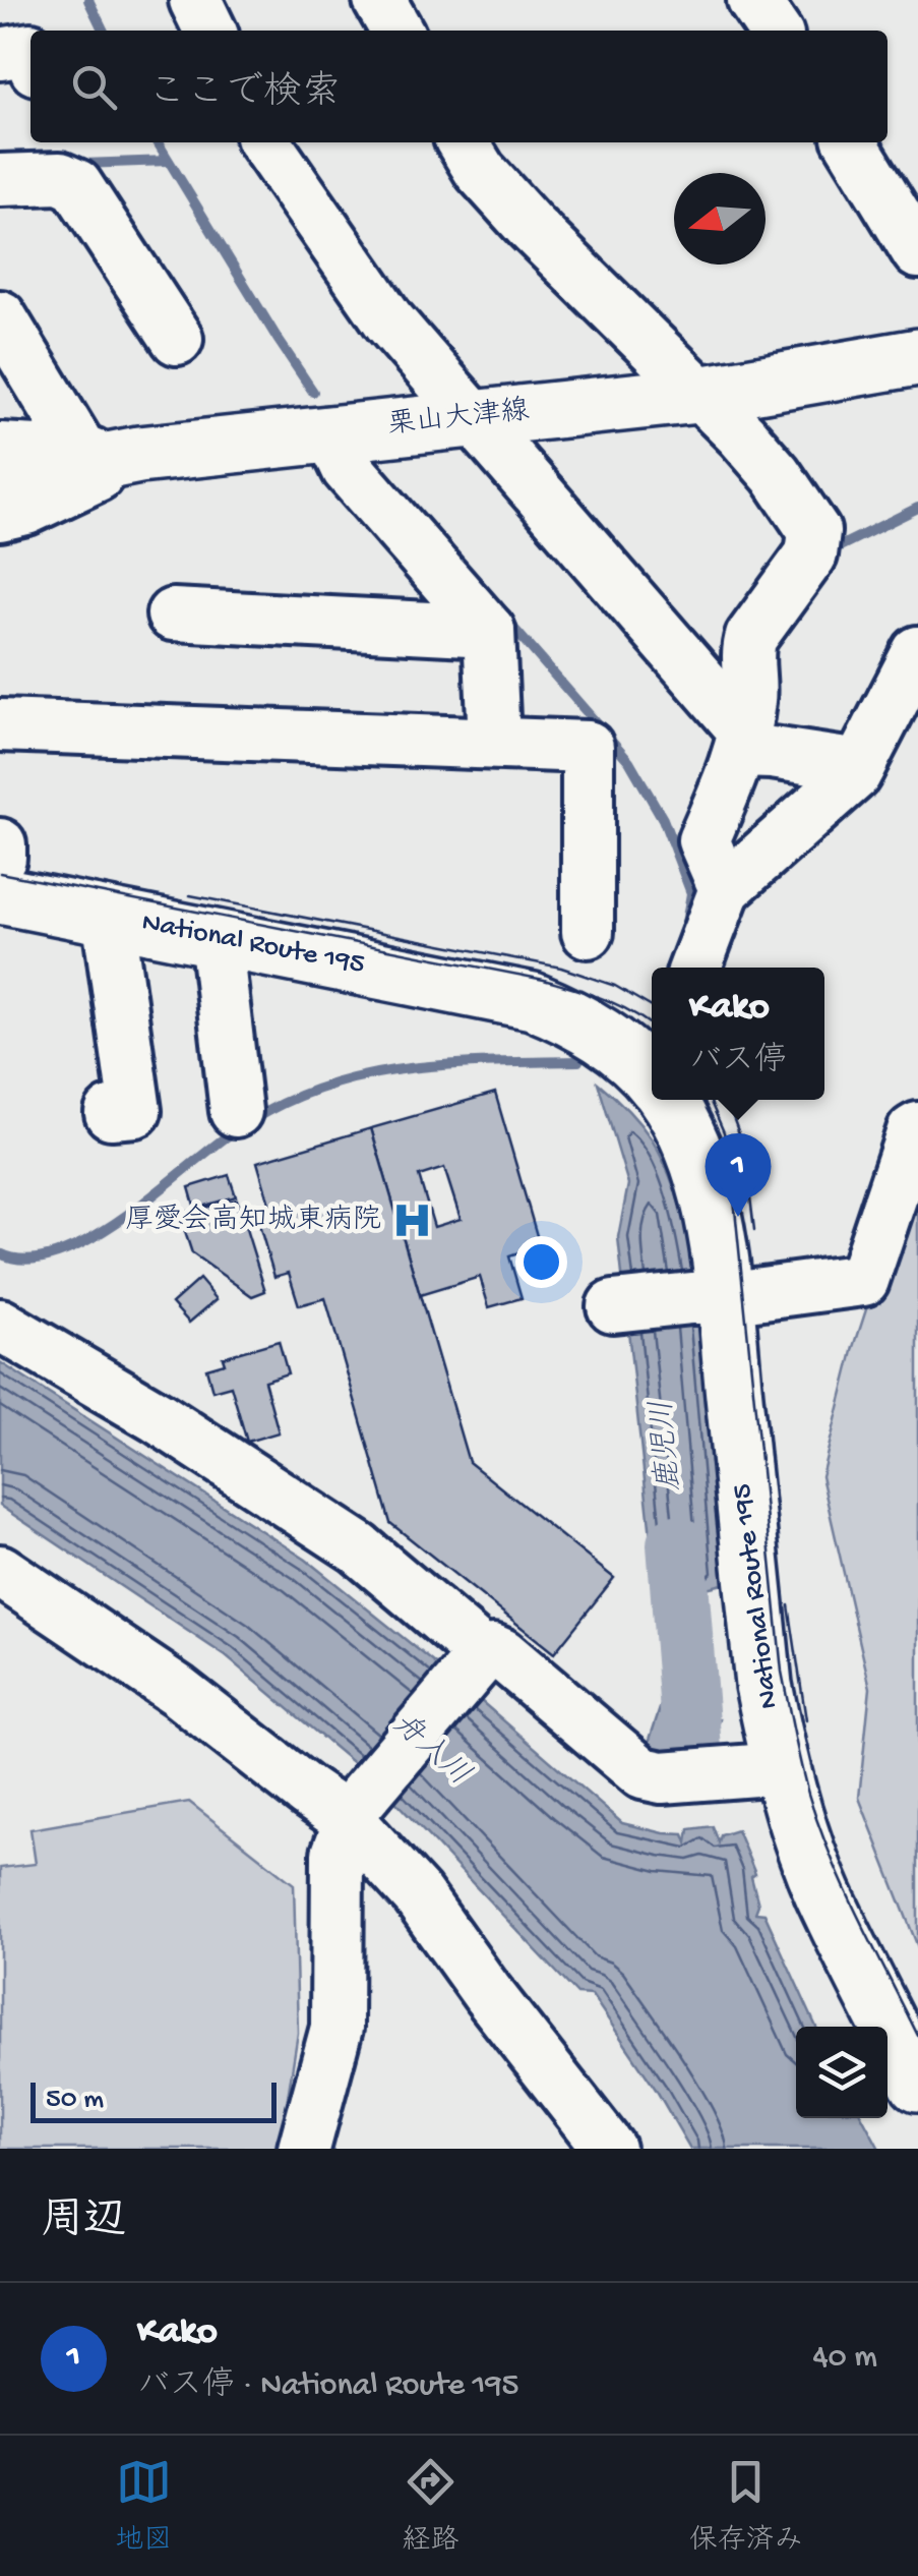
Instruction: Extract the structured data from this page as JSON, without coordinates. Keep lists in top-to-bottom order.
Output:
{
  "streets": {
    "main road": ["栗山大津線", "National Route 195"]
  },
  "water": ["鹿児川", "舟入川"],
  "places": {
    "hospital": ["厚愛会高知城東病院"]
  },
  "scale_bar": "50 m",
  "north": "left",
  "page": {
    "search": "ここで検索",
    "popup": ["Kako", "バス停"],
    "pins": "1",
    "scale": "50 m",
    "heading": "周辺",
    "list": [
      {
        "mark": "1",
        "name": "Kako",
        "note": "バス停 · National Route 195",
        "value": "40 m"
      }
    ],
    "nav": ["地図", "経路", "保存済み"]
  }
}
